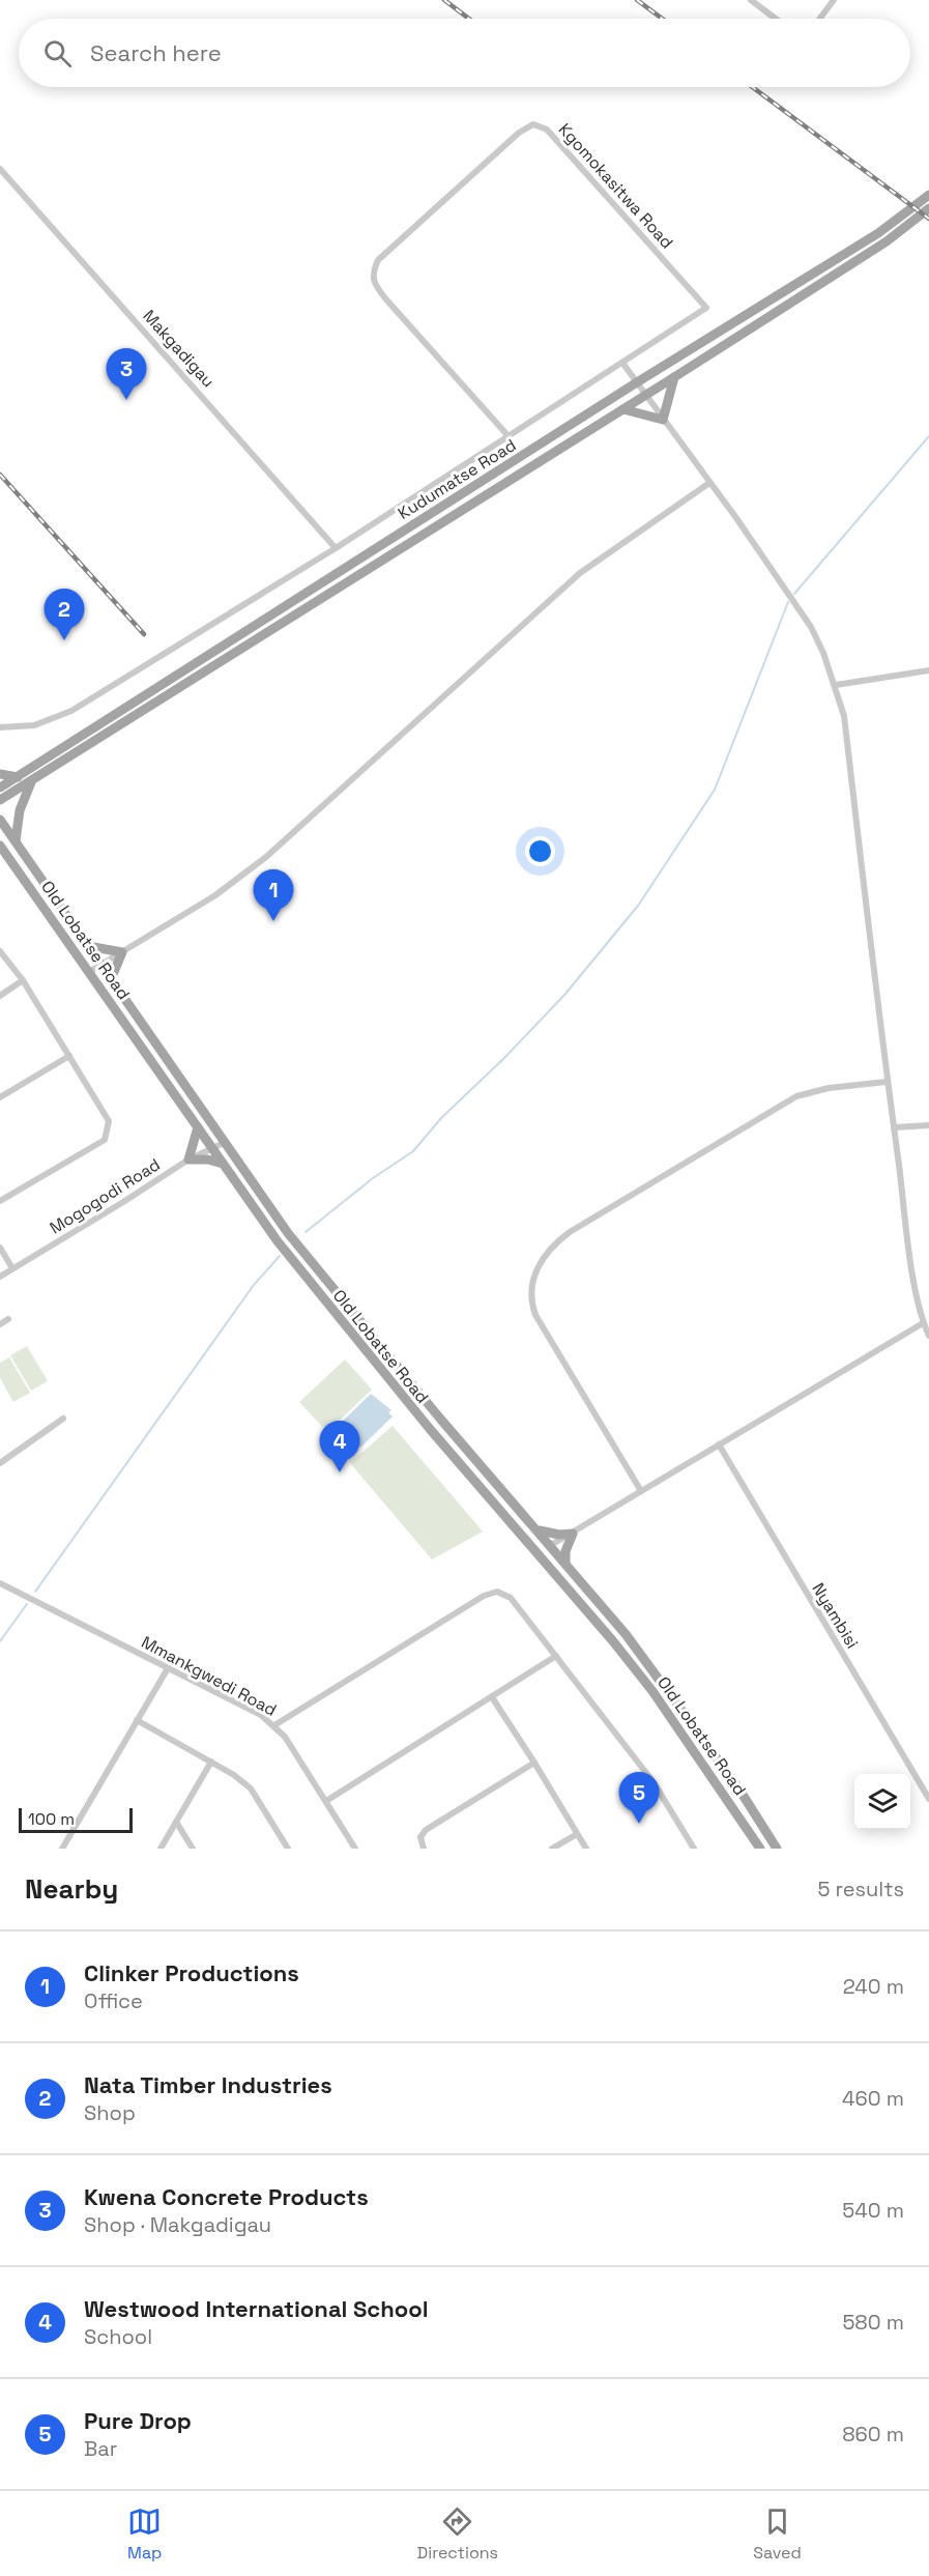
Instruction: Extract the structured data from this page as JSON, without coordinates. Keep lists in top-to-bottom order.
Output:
{
  "streets": {
    "main road": ["Kudumatse Road", "Old Lobatse Road"],
    "street": [
      "Kgomokasitwa Road",
      "Makgadigau",
      "Mogogodi Road",
      "Nyambisi",
      "Mmankgwedi Road"
    ]
  },
  "crossings": [
    ["Old Lobatse Road", "Mogogodi Road"]
  ],
  "scale_bar": "100 m",
  "page": {
    "search": "Search here",
    "pins": [
      "3",
      "2",
      "1",
      "4",
      "5"
    ],
    "scale": "100 m",
    "heading": ["Nearby", "5 results"],
    "list": [
      {
        "mark": "1",
        "name": "Clinker Productions",
        "note": "Office",
        "value": "240 m"
      },
      {
        "mark": "2",
        "name": "Nata Timber Industries",
        "note": "Shop",
        "value": "460 m"
      },
      {
        "mark": "3",
        "name": "Kwena Concrete Products",
        "note": "Shop · Makgadigau",
        "value": "540 m"
      },
      {
        "mark": "4",
        "name": "Westwood International School",
        "note": "School",
        "value": "580 m"
      },
      {
        "mark": "5",
        "name": "Pure Drop",
        "note": "Bar",
        "value": "860 m"
      }
    ],
    "nav": ["Map", "Directions", "Saved"]
  }
}
